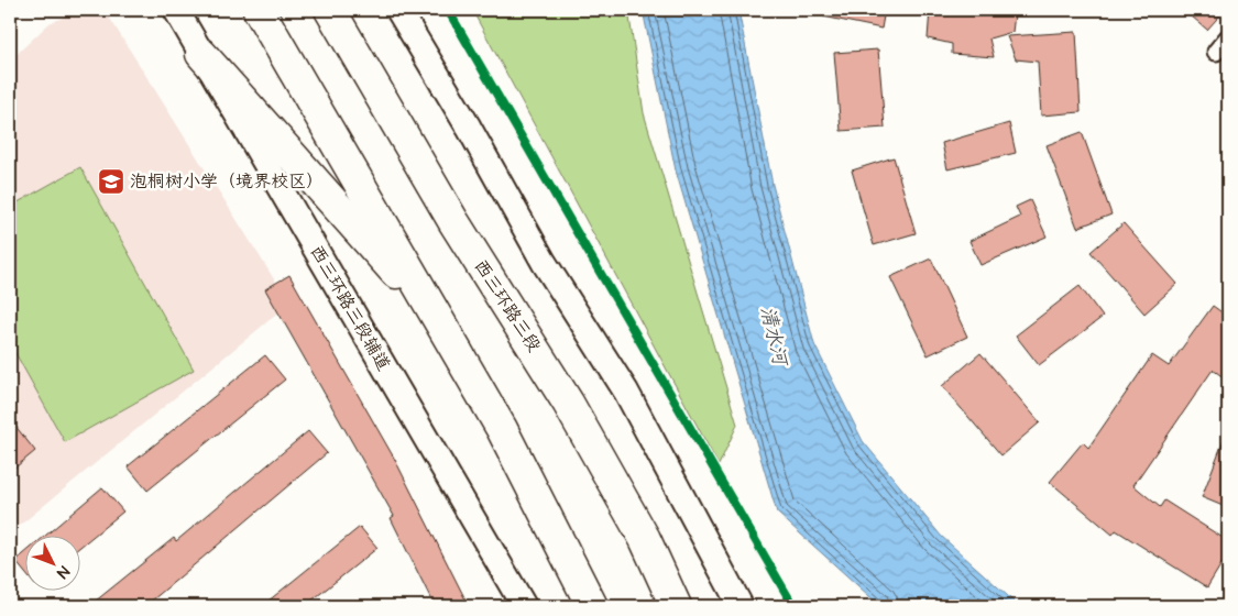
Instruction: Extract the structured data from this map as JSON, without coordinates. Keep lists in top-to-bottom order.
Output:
{
  "streets": {
    "highway": ["西三环路三段"],
    "main road": ["西三环路三段辅道"]
  },
  "water": ["清水河"],
  "places": {
    "school or university": ["泡桐树小学（境界校区）"]
  },
  "north": "bottom right"
}
